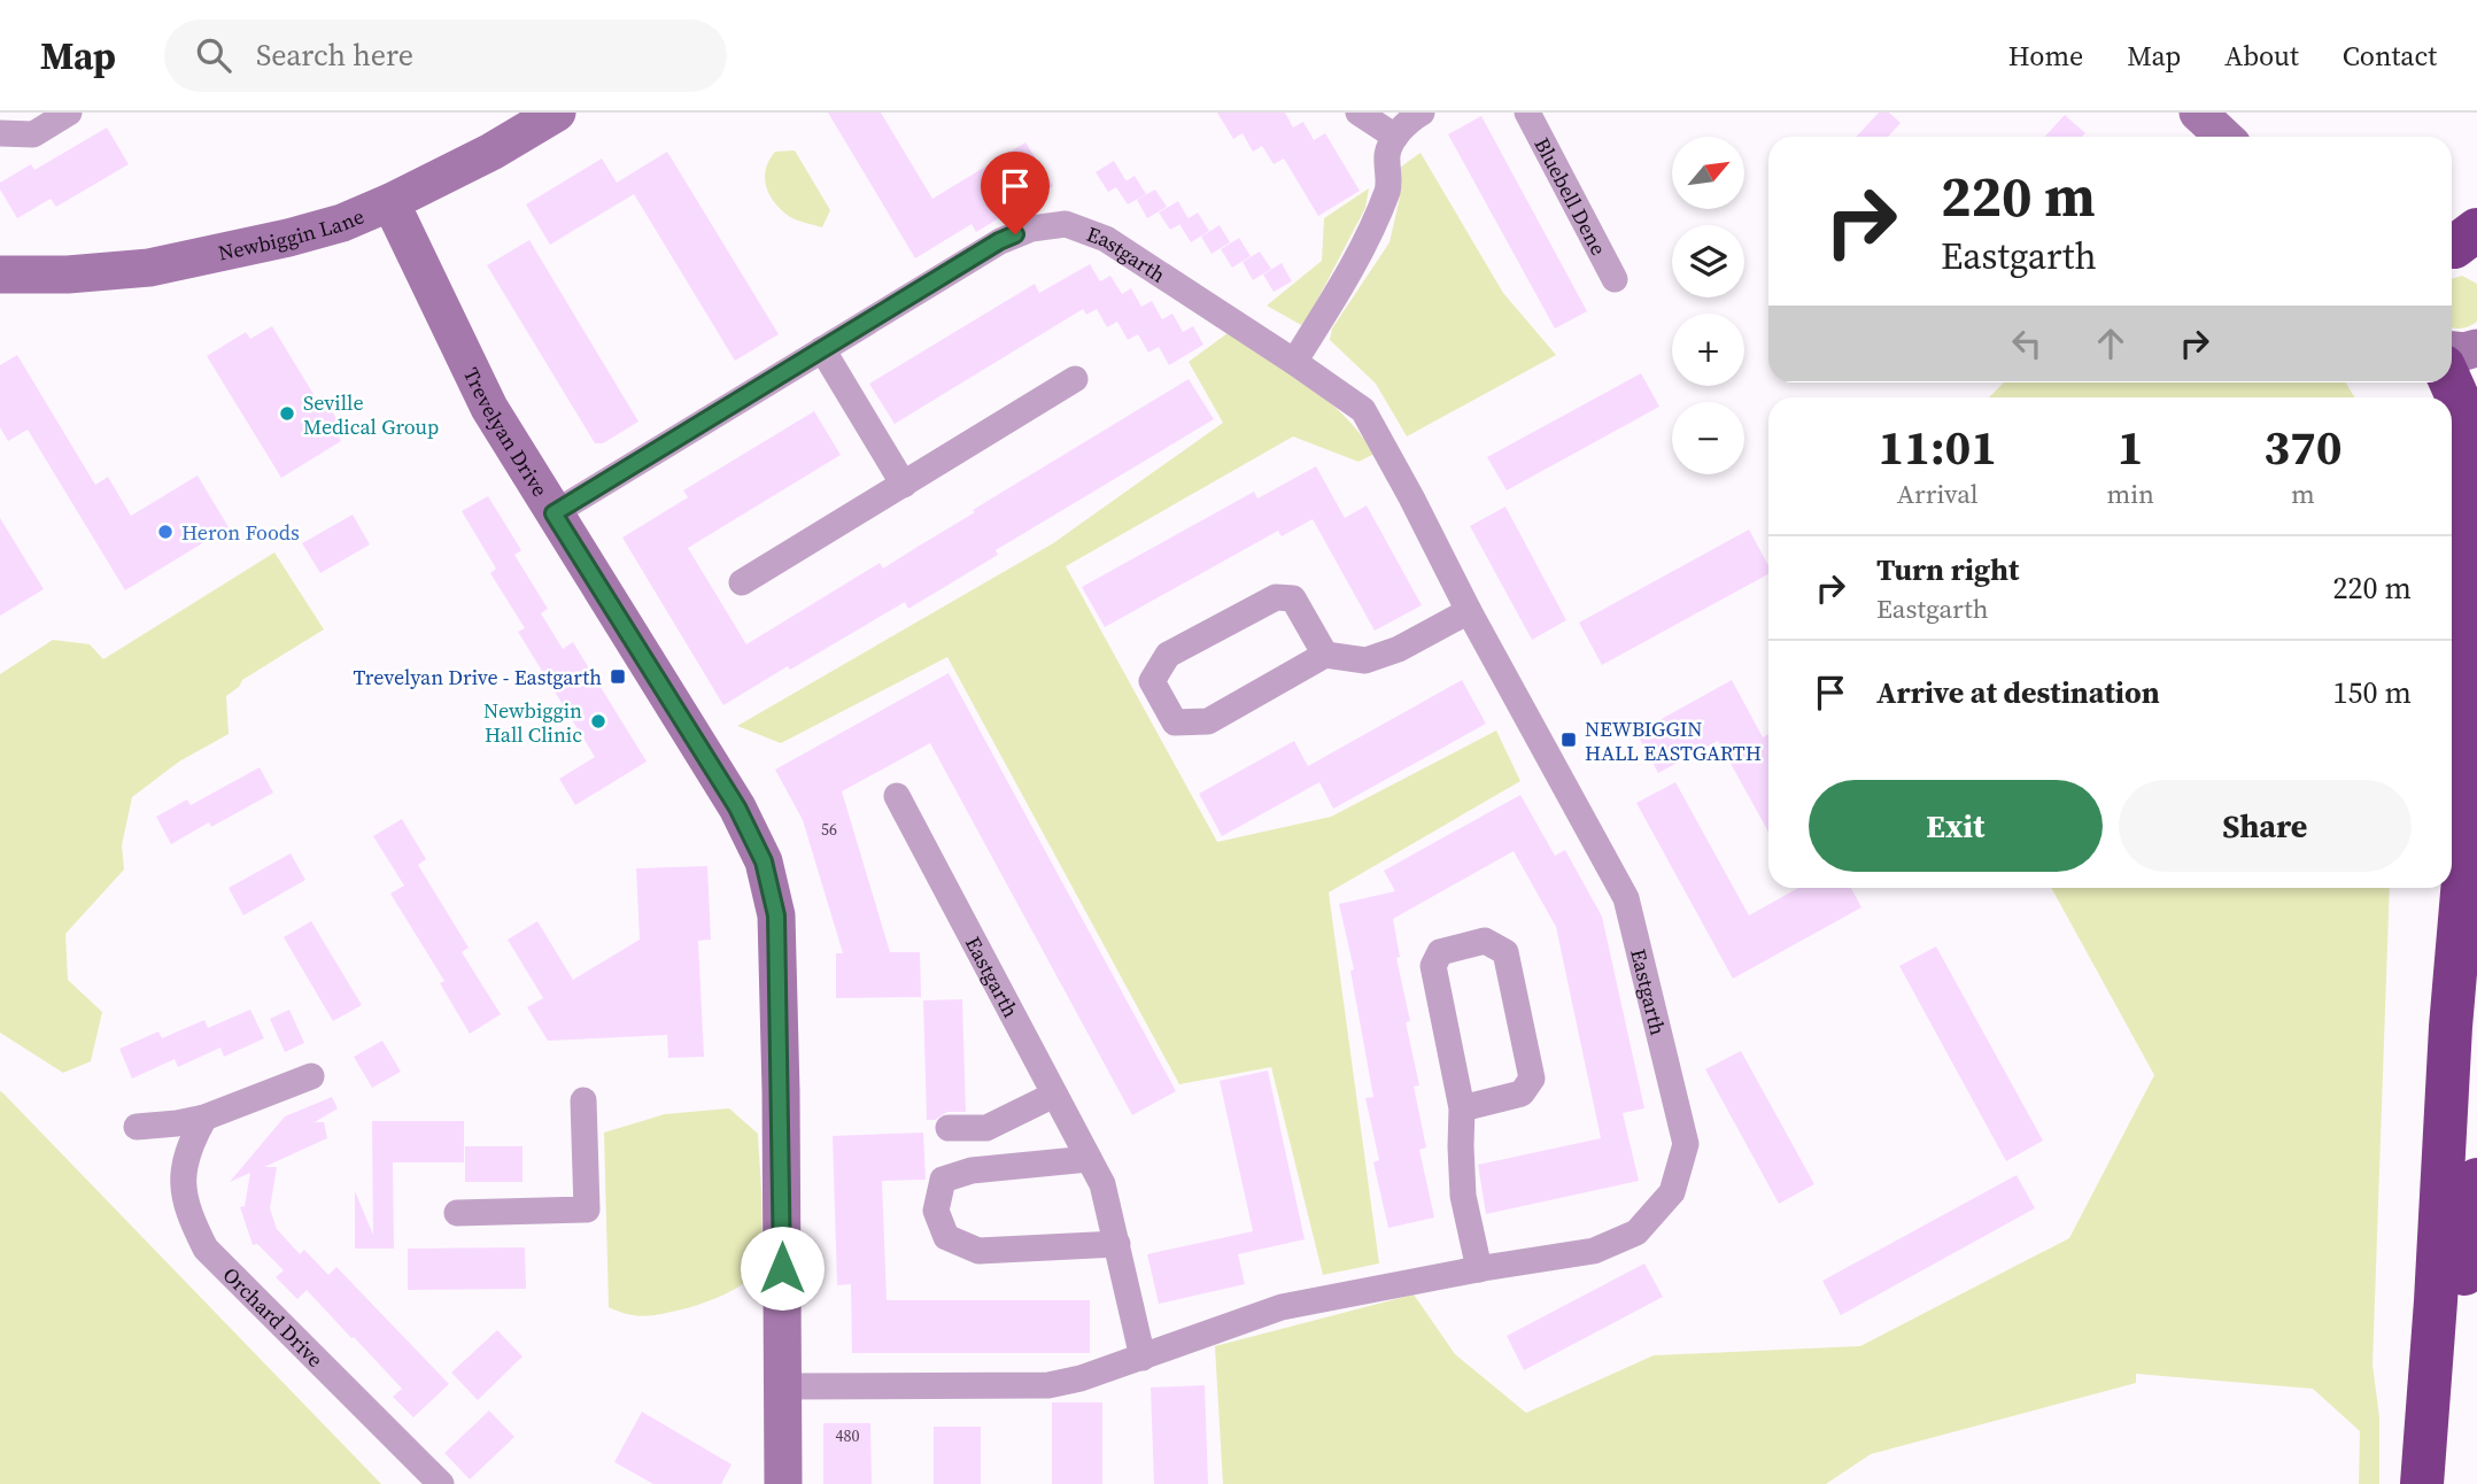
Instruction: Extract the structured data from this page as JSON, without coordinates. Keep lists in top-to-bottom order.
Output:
{
  "streets": {
    "street": [
      "Bluebell Dene",
      "Newbiggin Lane",
      "Eastgarth",
      "Trevelyan Drive",
      "Orchard Drive"
    ]
  },
  "crossings": [
    ["Newbiggin Lane", "Trevelyan Drive"],
    ["Eastgarth", "Trevelyan Drive"]
  ],
  "places": {
    "other": ["Seville Medical Group", "Heron Foods", "Newbiggin Hall Clinic"],
    "transit": ["Trevelyan Drive - Eastgarth", "NEWBIGGIN HALL EASTGARTH"]
  },
  "house_numbers": ["56", "480"],
  "north": "top right",
  "page": {
    "header": "Map",
    "search": "Search here",
    "nav": [
      "Home",
      "Map",
      "About",
      "Contact"
    ],
    "map_buttons": ["+", "−"],
    "turn": ["220 m", "Eastgarth"],
    "eta": [
      "11:01",
      "Arrival",
      "1",
      "min",
      "370",
      "m"
    ],
    "list": [
      {
        "name": "Turn right",
        "note": "Eastgarth",
        "value": "220 m"
      },
      {
        "name": "Arrive at destination",
        "value": "150 m"
      }
    ],
    "buttons": ["Exit", "Share"]
  }
}
